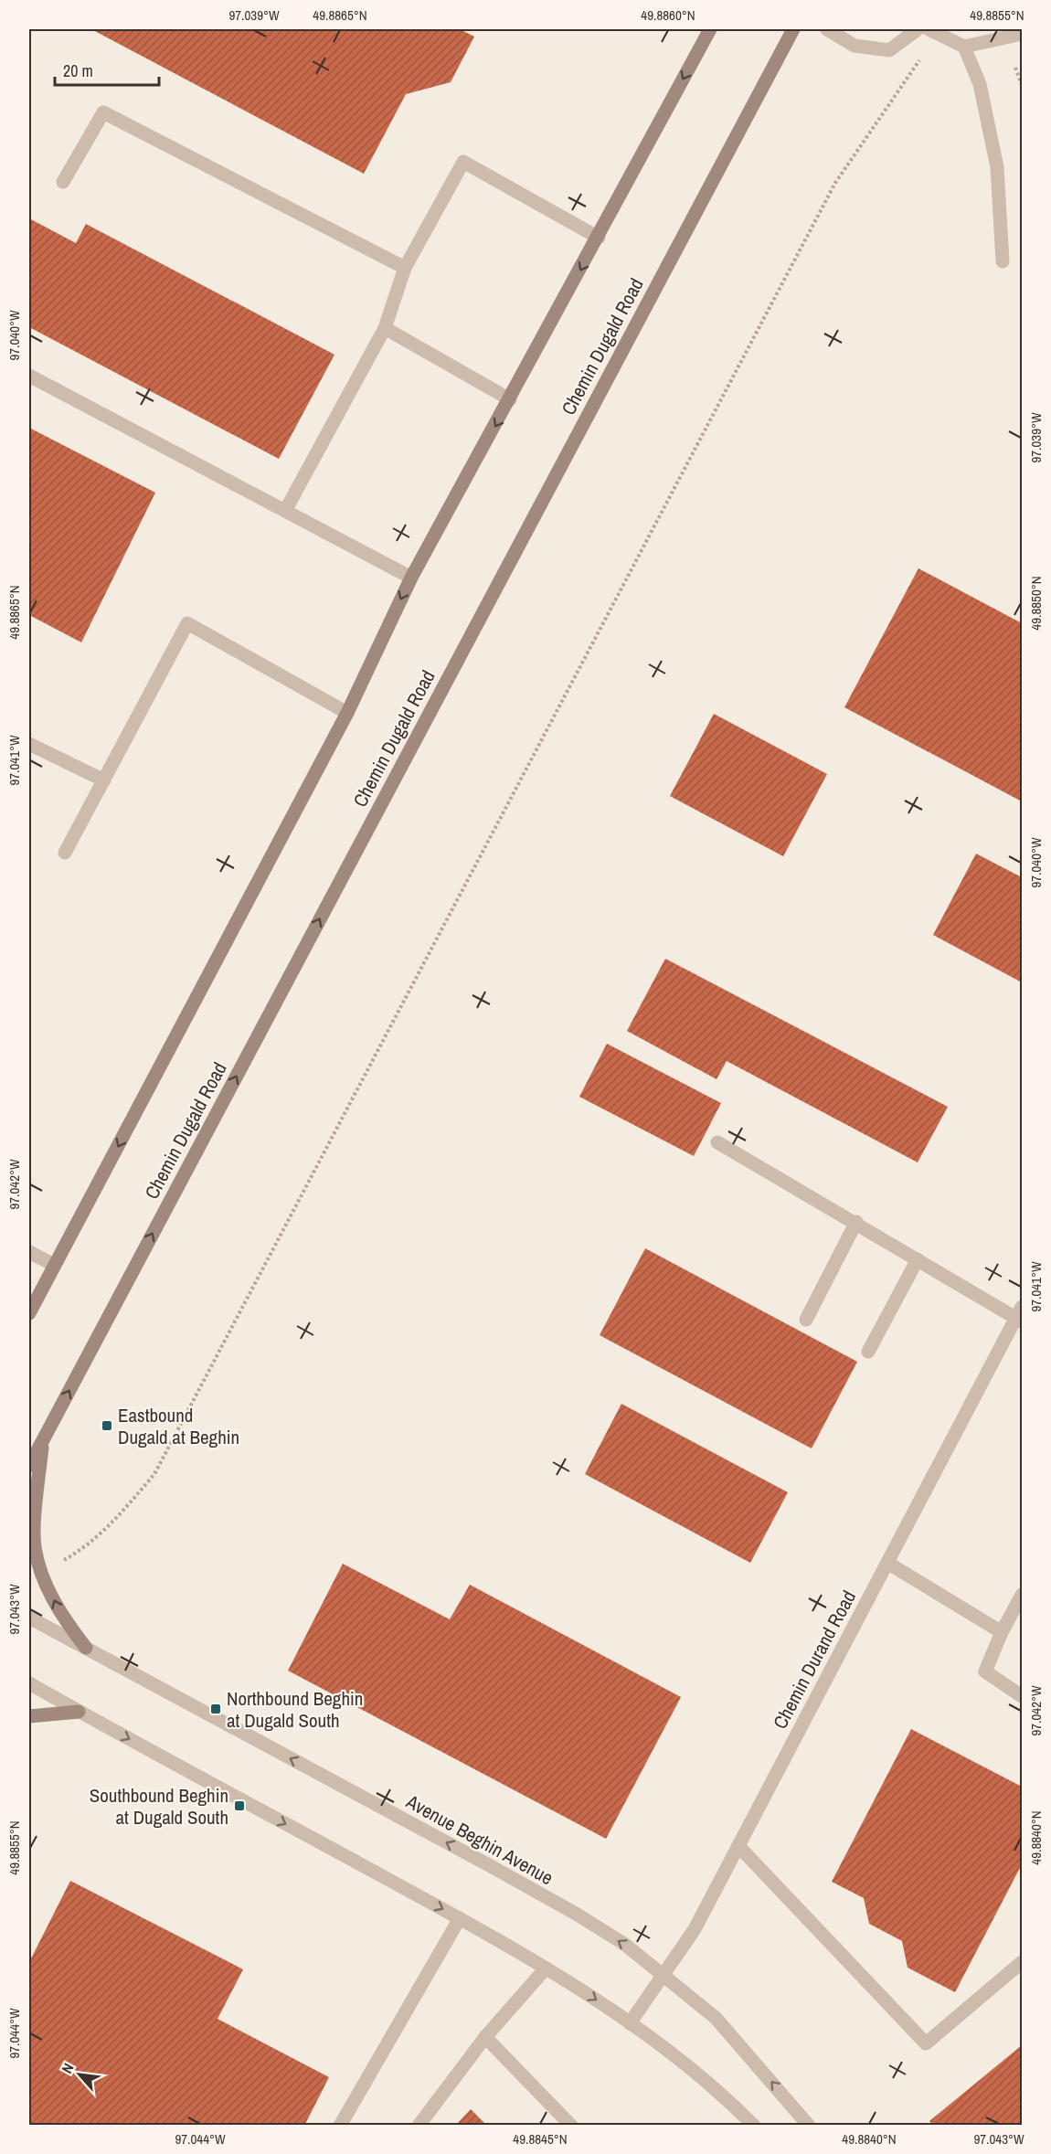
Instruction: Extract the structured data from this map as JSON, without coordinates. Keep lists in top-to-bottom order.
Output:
{
  "streets": {
    "main road": ["Chemin Dugald Road"],
    "street": ["Chemin Durand Road", "Avenue Beghin Avenue"]
  },
  "crossings": [
    ["Chemin Durand Road", "Avenue Beghin Avenue"]
  ],
  "places": {
    "transit": ["Eastbound Dugald at Beghin", "Northbound Beghin at Dugald South", "Southbound Beghin at Dugald South"]
  },
  "scale_bar": "20 m",
  "north": "top left",
  "coordinates": [
    "97.039°W",
    "49.8865°N",
    "49.8860°N",
    "49.8855°N",
    "97.040°W",
    "49.8850°N",
    "97.041°W",
    "97.042°W",
    "97.043°W",
    "49.8840°N",
    "97.044°W",
    "49.8845°N"
  ]
}
